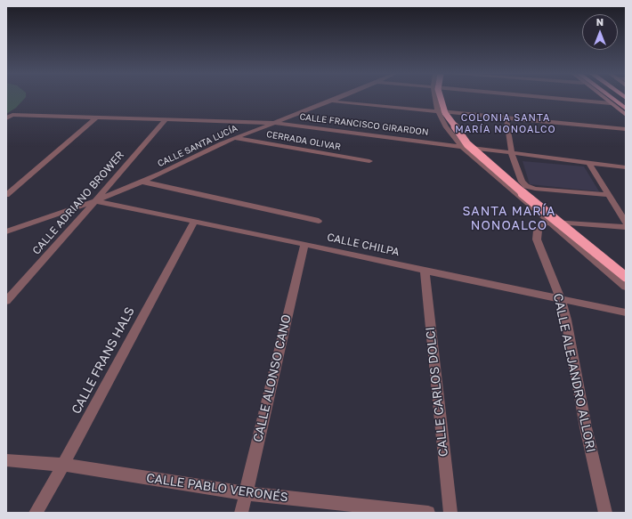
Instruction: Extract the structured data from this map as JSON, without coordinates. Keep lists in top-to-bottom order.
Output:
{
  "streets": {
    "street": [
      "CALLE FRANCISCO GIRARDON",
      "CERRADA OLIVAR",
      "CALLE SANTA LUCÍA",
      "CALLE ADRIANO BROWER",
      "CALLE CHILPA",
      "CALLE FRANS HALS",
      "CALLE ALEJANDRO ALLORI",
      "CALLE ALONSO CANO",
      "CALLE CARLOS DOLCI",
      "CALLE PABLO VERONÉS"
    ]
  },
  "crossings": [
    ["CALLE FRANCISCO GIRARDON", "CALLE SANTA LUCÍA"],
    ["CALLE FRANCISCO GIRARDON", "CALLE ADRIANO BROWER"],
    ["CERRADA OLIVAR", "CALLE SANTA LUCÍA"],
    ["CALLE SANTA LUCÍA", "CALLE ADRIANO BROWER"],
    ["CALLE SANTA LUCÍA", "CALLE CHILPA"],
    ["CALLE ADRIANO BROWER", "CALLE CHILPA"],
    ["CALLE CHILPA", "CALLE FRANS HALS"],
    ["CALLE CHILPA", "CALLE ALEJANDRO ALLORI"],
    ["CALLE CHILPA", "CALLE ALONSO CANO"],
    ["CALLE CHILPA", "CALLE CARLOS DOLCI"],
    ["CALLE FRANS HALS", "CALLE PABLO VERONÉS"],
    ["CALLE ALONSO CANO", "CALLE PABLO VERONÉS"]
  ],
  "districts": ["COLONIA SANTA MARÍA NONOALCO", "SANTA MARÍA NONOALCO"],
  "north": "top"
}
